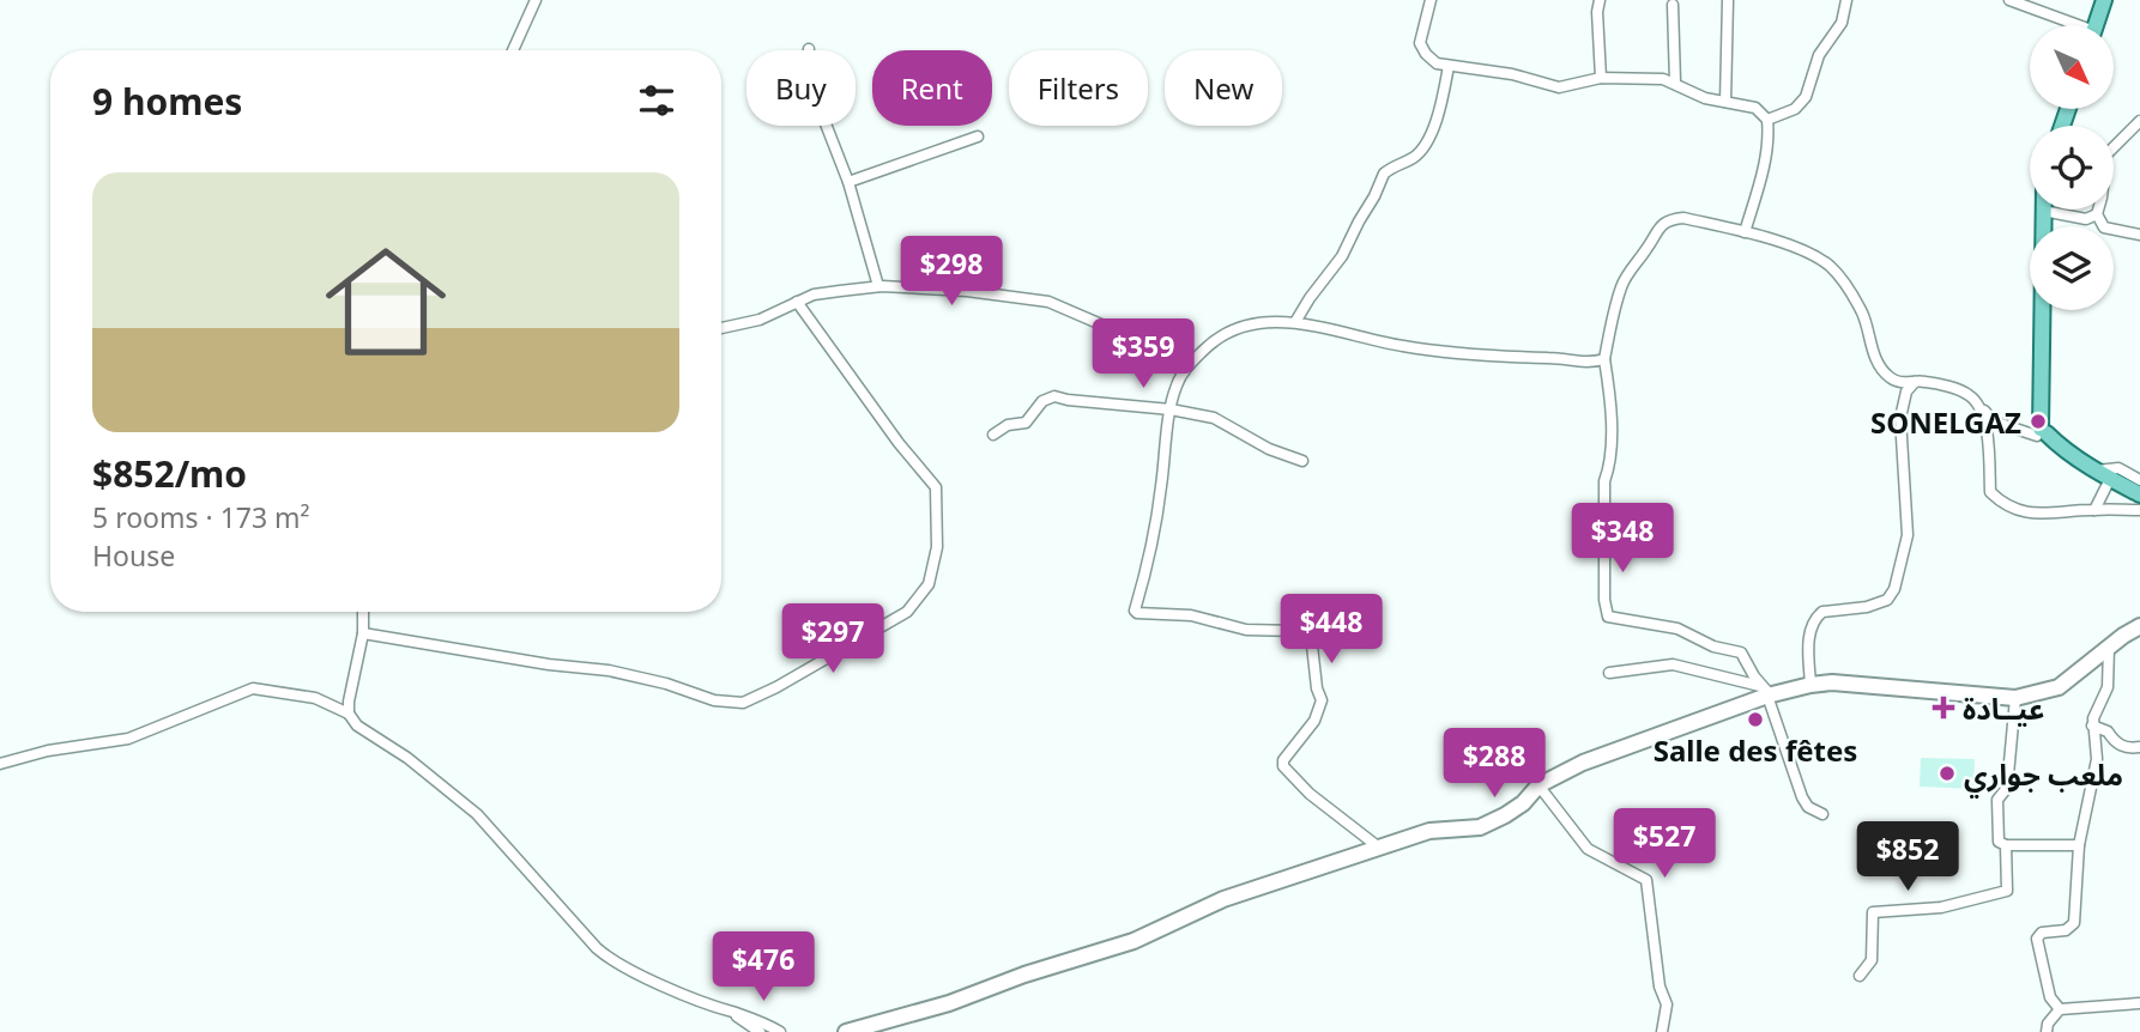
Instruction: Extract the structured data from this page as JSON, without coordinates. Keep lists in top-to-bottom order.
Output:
{
  "places": {
    "other": ["SONELGAZ", "Salle des fêtes", "ملعب جواري"],
    "health": ["عيــادة"]
  },
  "north": "bottom right",
  "page": {
    "chip": [
      "Buy",
      "Rent",
      "Filters",
      "New"
    ],
    "heading": "9 homes",
    "list": [
      {
        "name": "$852/mo",
        "note": "5 rooms · 173 m² · House"
      }
    ],
    "price": [
      "$298",
      "$359",
      "$348",
      "$448",
      "$297",
      "$288",
      "$527",
      "$852",
      "$476"
    ]
  }
}
